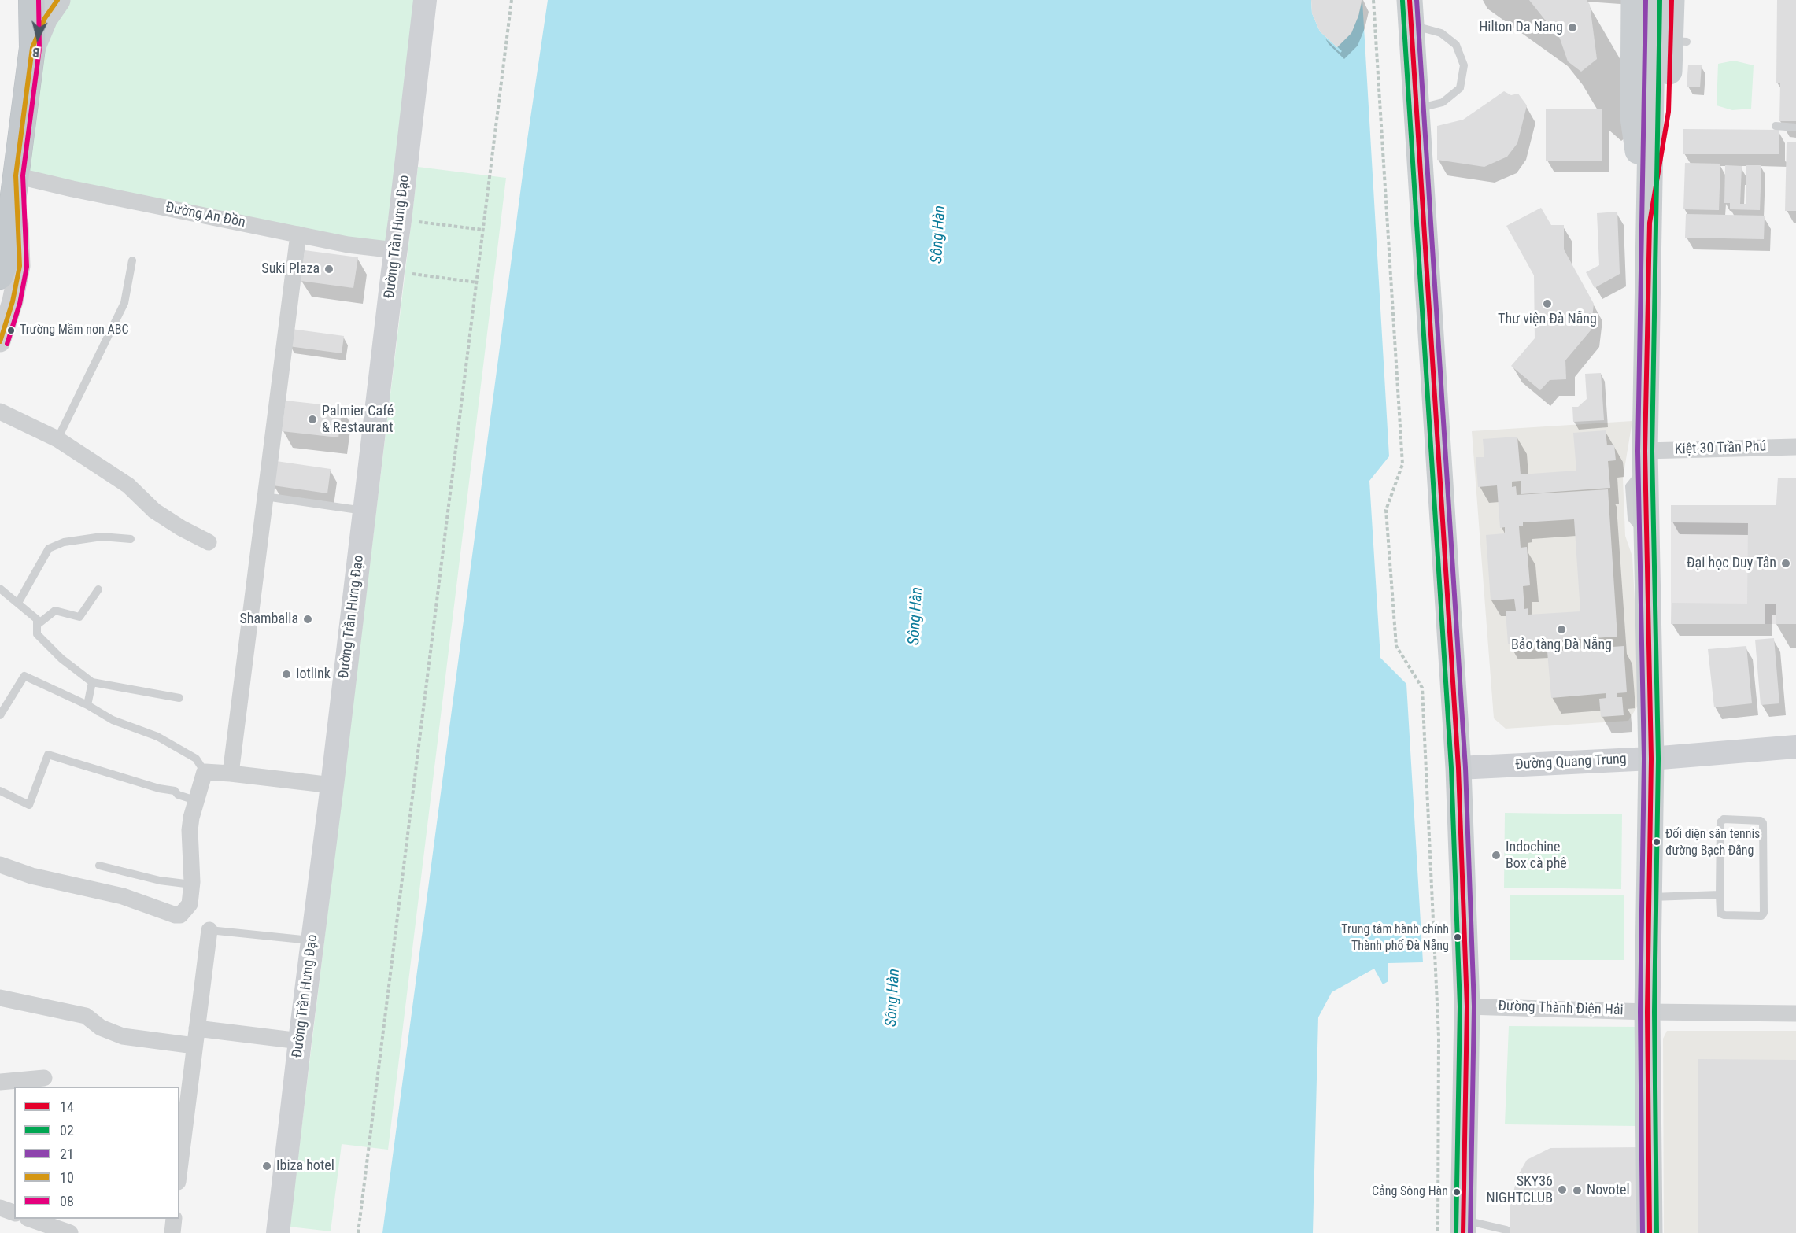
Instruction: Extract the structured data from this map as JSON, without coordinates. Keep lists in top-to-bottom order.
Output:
{
  "streets": {
    "main road": ["Đường Trần Hưng Đạo", "Đường Quang Trung"],
    "street": ["Đường An Đồn", "Kiệt 30 Trần Phú", "Đường Thành Điện Hải"]
  },
  "crossings": [
    ["Đường An Đồn", "Đường Trần Hưng Đạo"]
  ],
  "water": ["Sông Hàn"],
  "places": [
    "Hilton Da Nang",
    "Suki Plaza",
    "Thư viện Đà Nẵng",
    "Trường Mầm non ABC",
    "Palmier Café & Restaurant",
    "Đại học Duy Tân",
    "Shamballa",
    "Bảo tàng Đà Nẵng",
    "Iotlink",
    "Đối diện sân tennis đường Bạch Đằng",
    "Indochine Box cà phê",
    "Trung tâm hành chính Thành phố Đà Nẵng",
    "Ibiza hotel",
    "SKY36 NIGHTCLUB",
    "Novotel",
    "Cảng Sông Hàn"
  ],
  "lines": [
    "transit line 14",
    "transit line 02",
    "transit line 21",
    "transit line 10",
    "transit line 08"
  ],
  "legend": [
    "14",
    "02",
    "21",
    "10",
    "08"
  ],
  "north": "bottom"
}
